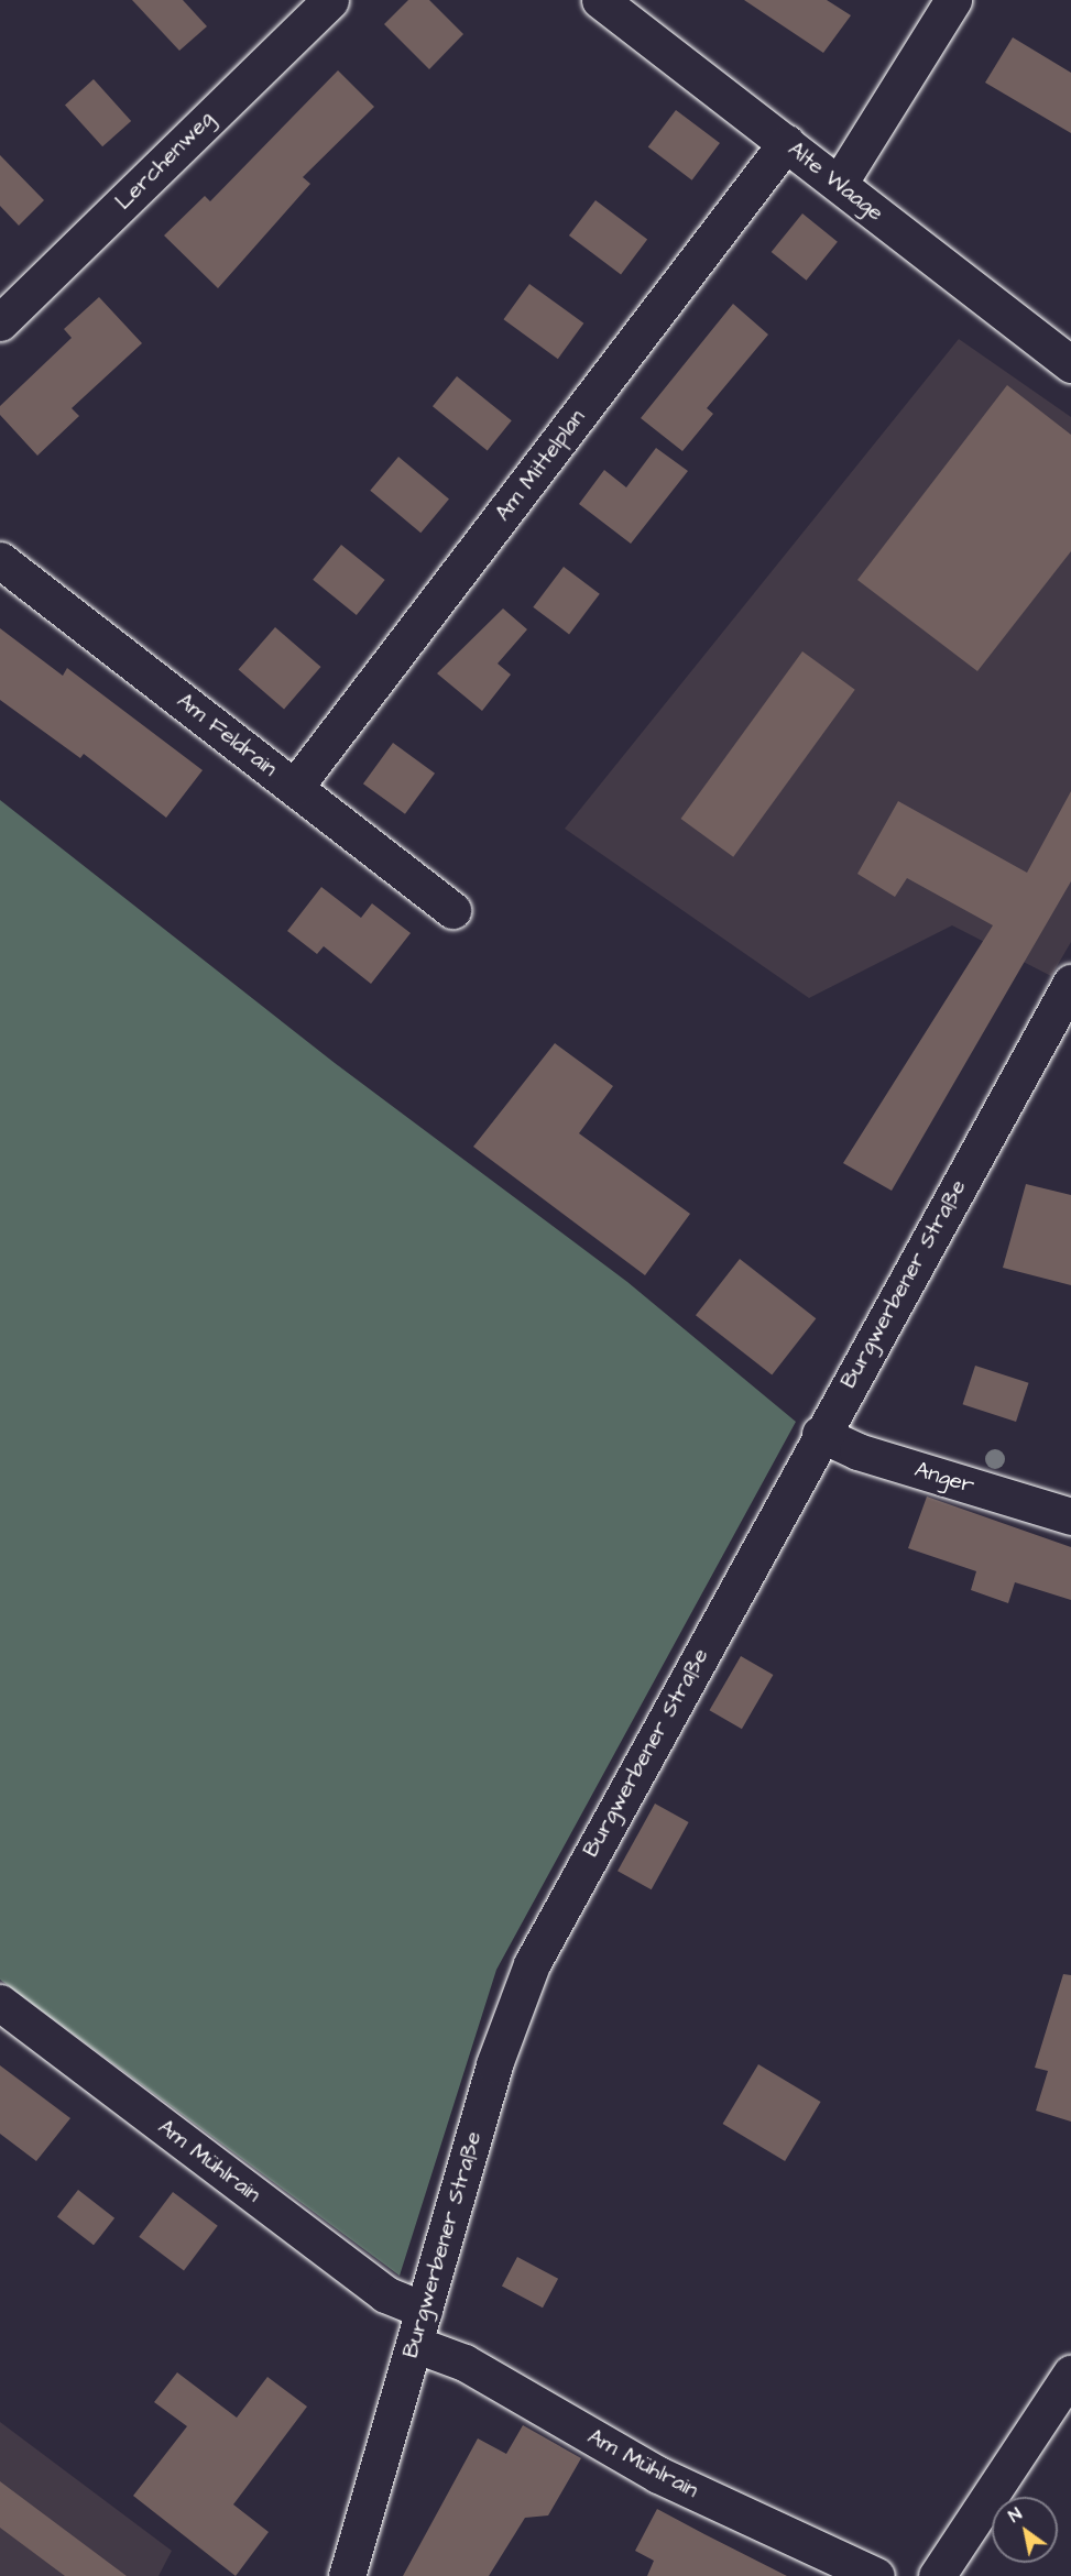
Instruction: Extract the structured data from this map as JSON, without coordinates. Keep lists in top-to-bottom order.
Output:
{
  "streets": {
    "street": [
      "Lerchenweg",
      "Alte Waage",
      "Am Mittelplan",
      "Am Feldrain",
      "Burgwerbener Straße",
      "Anger",
      "Am Mühlrain"
    ]
  },
  "crossings": [
    ["Alte Waage", "Am Mittelplan"],
    ["Am Mittelplan", "Am Feldrain"],
    ["Burgwerbener Straße", "Anger"],
    ["Burgwerbener Straße", "Am Mühlrain"]
  ],
  "north": "top left"
}
